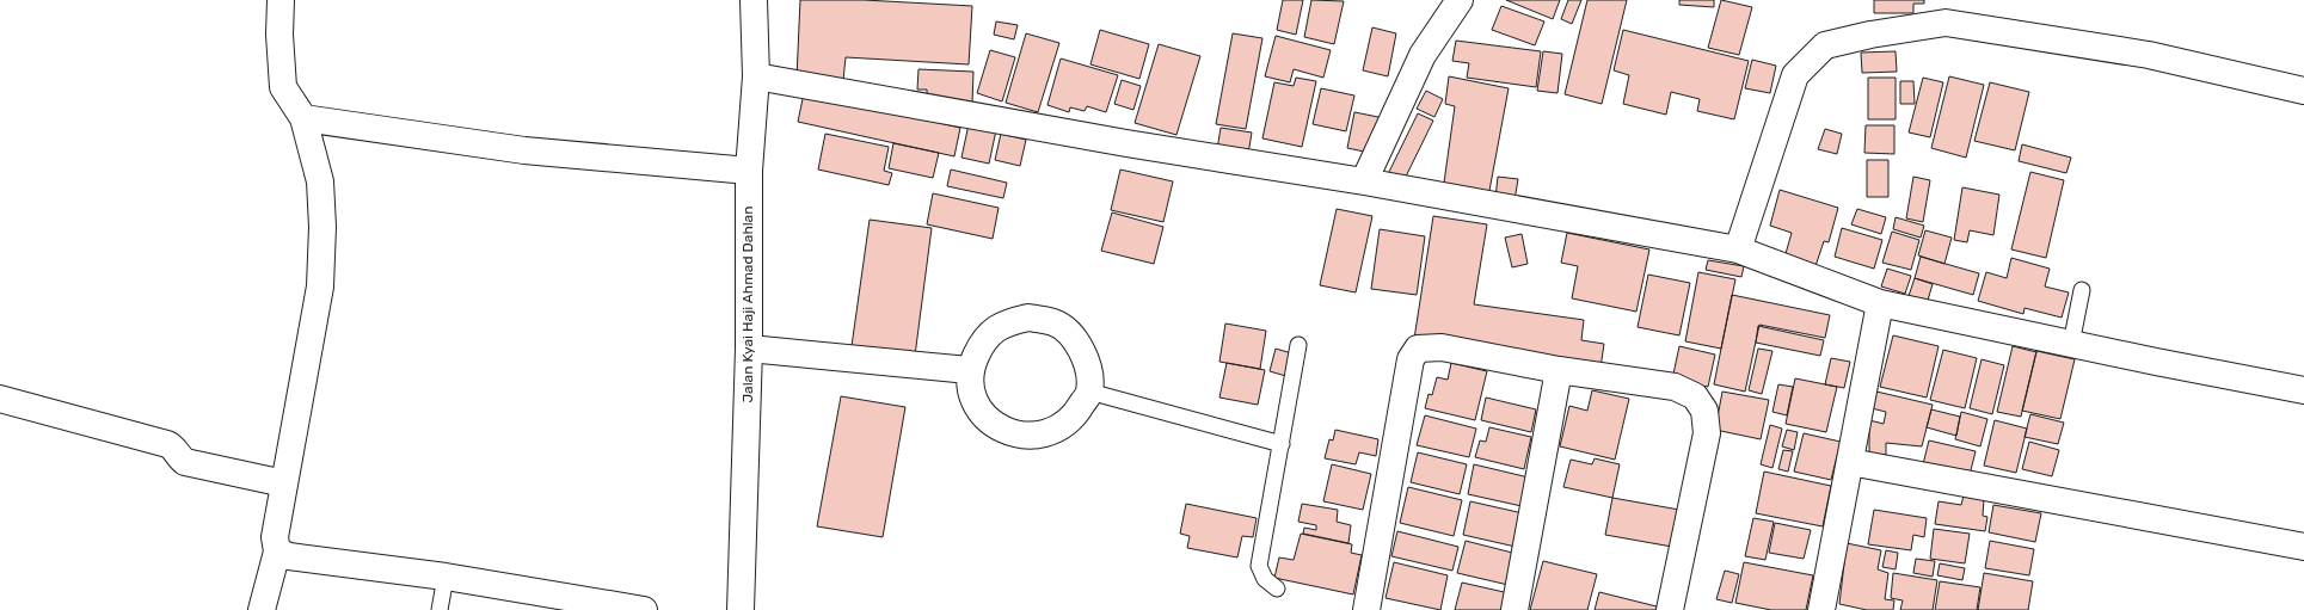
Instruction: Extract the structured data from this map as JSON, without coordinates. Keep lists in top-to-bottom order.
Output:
{
  "streets": {
    "street": ["Jalan Kyai Haji Ahmad Dahlan"]
  }
}
